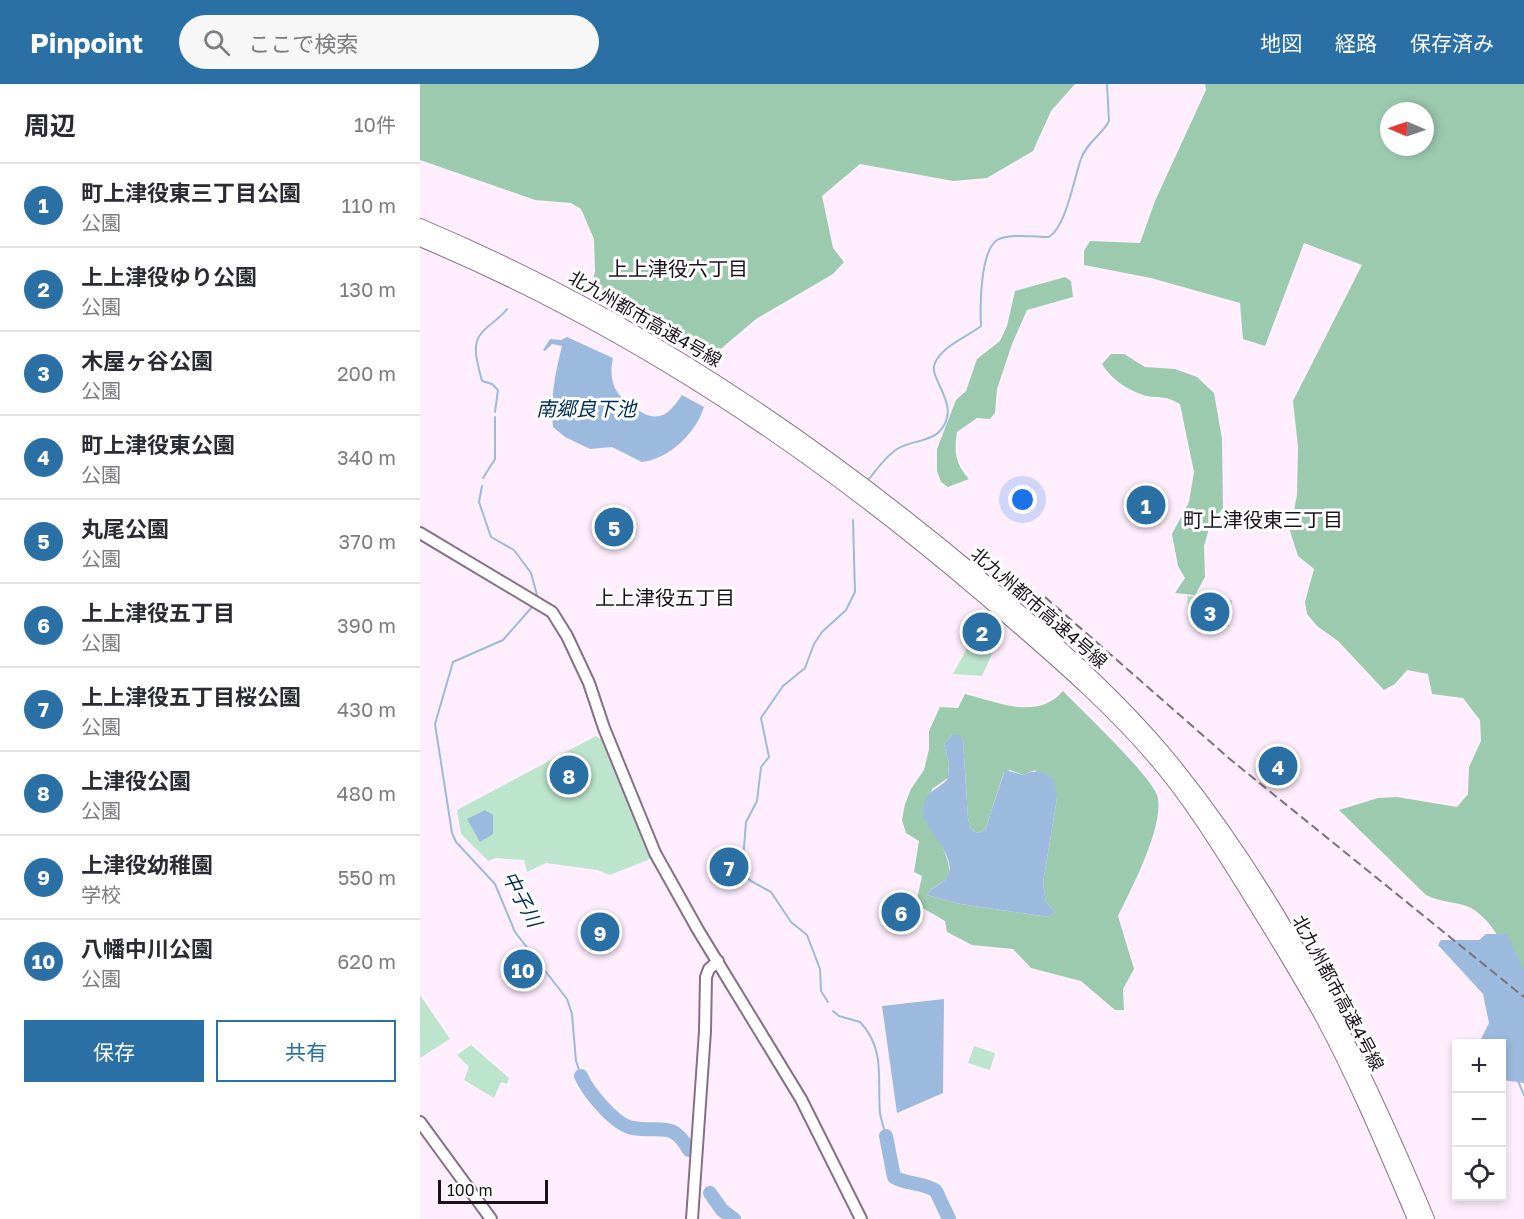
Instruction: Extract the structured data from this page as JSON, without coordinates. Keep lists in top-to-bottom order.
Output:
{
  "streets": {
    "highway": ["北九州都市高速4号線"]
  },
  "districts": ["上上津役六丁目", "町上津役東三丁目", "上上津役五丁目"],
  "water": ["南郷良下池", "中子川"],
  "scale_bar": "100 m",
  "north": "left",
  "page": {
    "header": "Pinpoint",
    "search": "ここで検索",
    "nav": ["地図", "経路", "保存済み"],
    "heading": ["周辺", "10件"],
    "list": [
      {
        "mark": "1",
        "name": "町上津役東三丁目公園",
        "note": "公園",
        "value": "110 m"
      },
      {
        "mark": "2",
        "name": "上上津役ゆり公園",
        "note": "公園",
        "value": "130 m"
      },
      {
        "mark": "3",
        "name": "木屋ヶ谷公園",
        "note": "公園",
        "value": "200 m"
      },
      {
        "mark": "4",
        "name": "町上津役東公園",
        "note": "公園",
        "value": "340 m"
      },
      {
        "mark": "5",
        "name": "丸尾公園",
        "note": "公園",
        "value": "370 m"
      },
      {
        "mark": "6",
        "name": "上上津役五丁目",
        "note": "公園",
        "value": "390 m"
      },
      {
        "mark": "7",
        "name": "上上津役五丁目桜公園",
        "note": "公園",
        "value": "430 m"
      },
      {
        "mark": "8",
        "name": "上津役公園",
        "note": "公園",
        "value": "480 m"
      },
      {
        "mark": "9",
        "name": "上津役幼稚園",
        "note": "学校",
        "value": "550 m"
      },
      {
        "mark": "10",
        "name": "八幡中川公園",
        "note": "公園",
        "value": "620 m"
      }
    ],
    "pins": [
      "1",
      "5",
      "3",
      "2",
      "4",
      "8",
      "7",
      "6",
      "9",
      "10"
    ],
    "buttons": ["保存", "共有"],
    "map_buttons": ["+", "−"],
    "scale": "100 m"
  }
}
